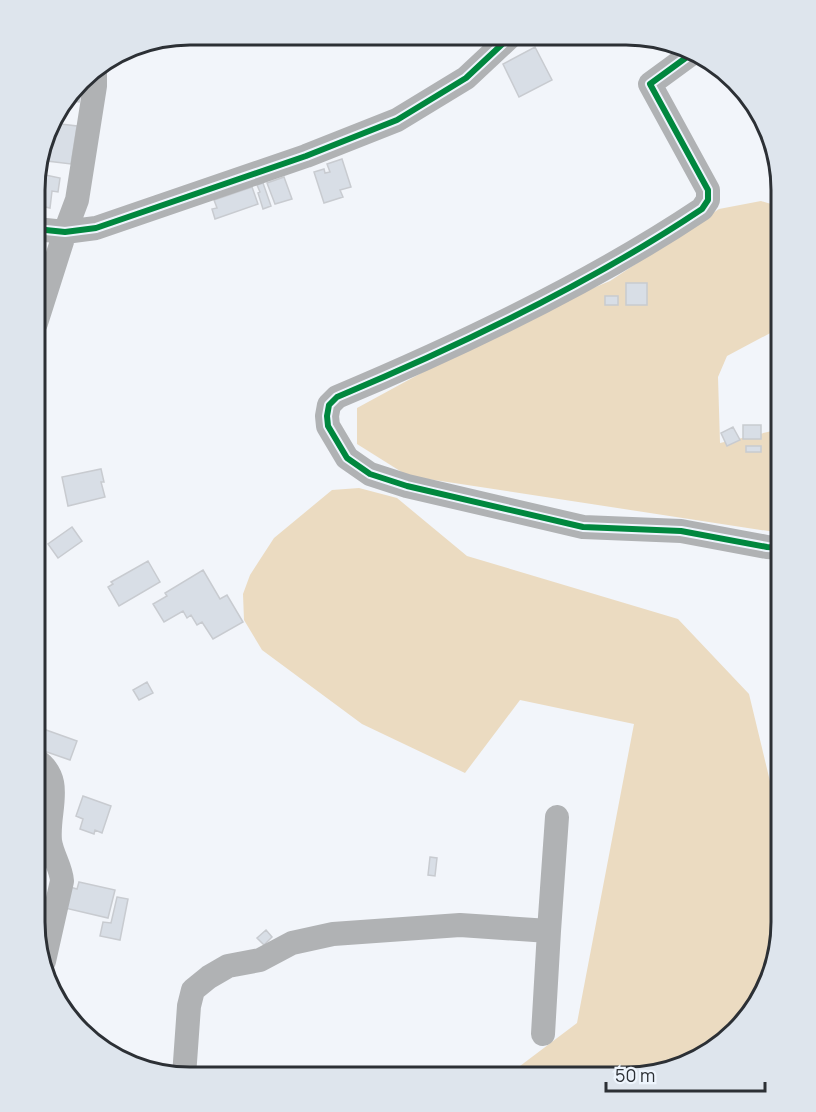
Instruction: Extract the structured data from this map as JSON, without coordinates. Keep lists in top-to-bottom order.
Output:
{
  "scale_bar": "50 m"
}
